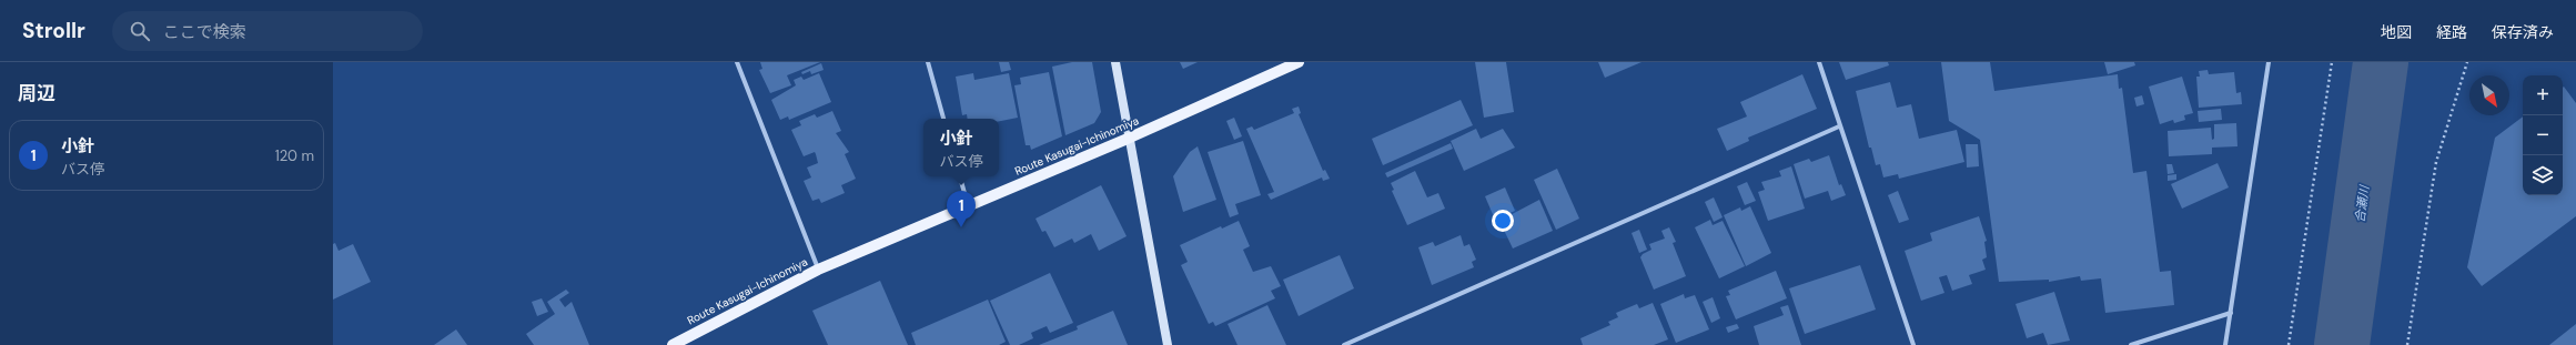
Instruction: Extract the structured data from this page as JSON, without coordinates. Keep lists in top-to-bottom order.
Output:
{
  "streets": {
    "main road": ["Route Kasugai-Ichinomiya"]
  },
  "water": ["合瀬川"],
  "north": "bottom right",
  "page": {
    "header": "Strollr",
    "search": "ここで検索",
    "nav": ["地図", "経路", "保存済み"],
    "heading": "周辺",
    "map_buttons": ["+", "−"],
    "popup": ["小針", "バス停"],
    "list": [
      {
        "mark": "1",
        "name": "小針",
        "note": "バス停",
        "value": "120 m"
      }
    ],
    "pins": "1"
  }
}
